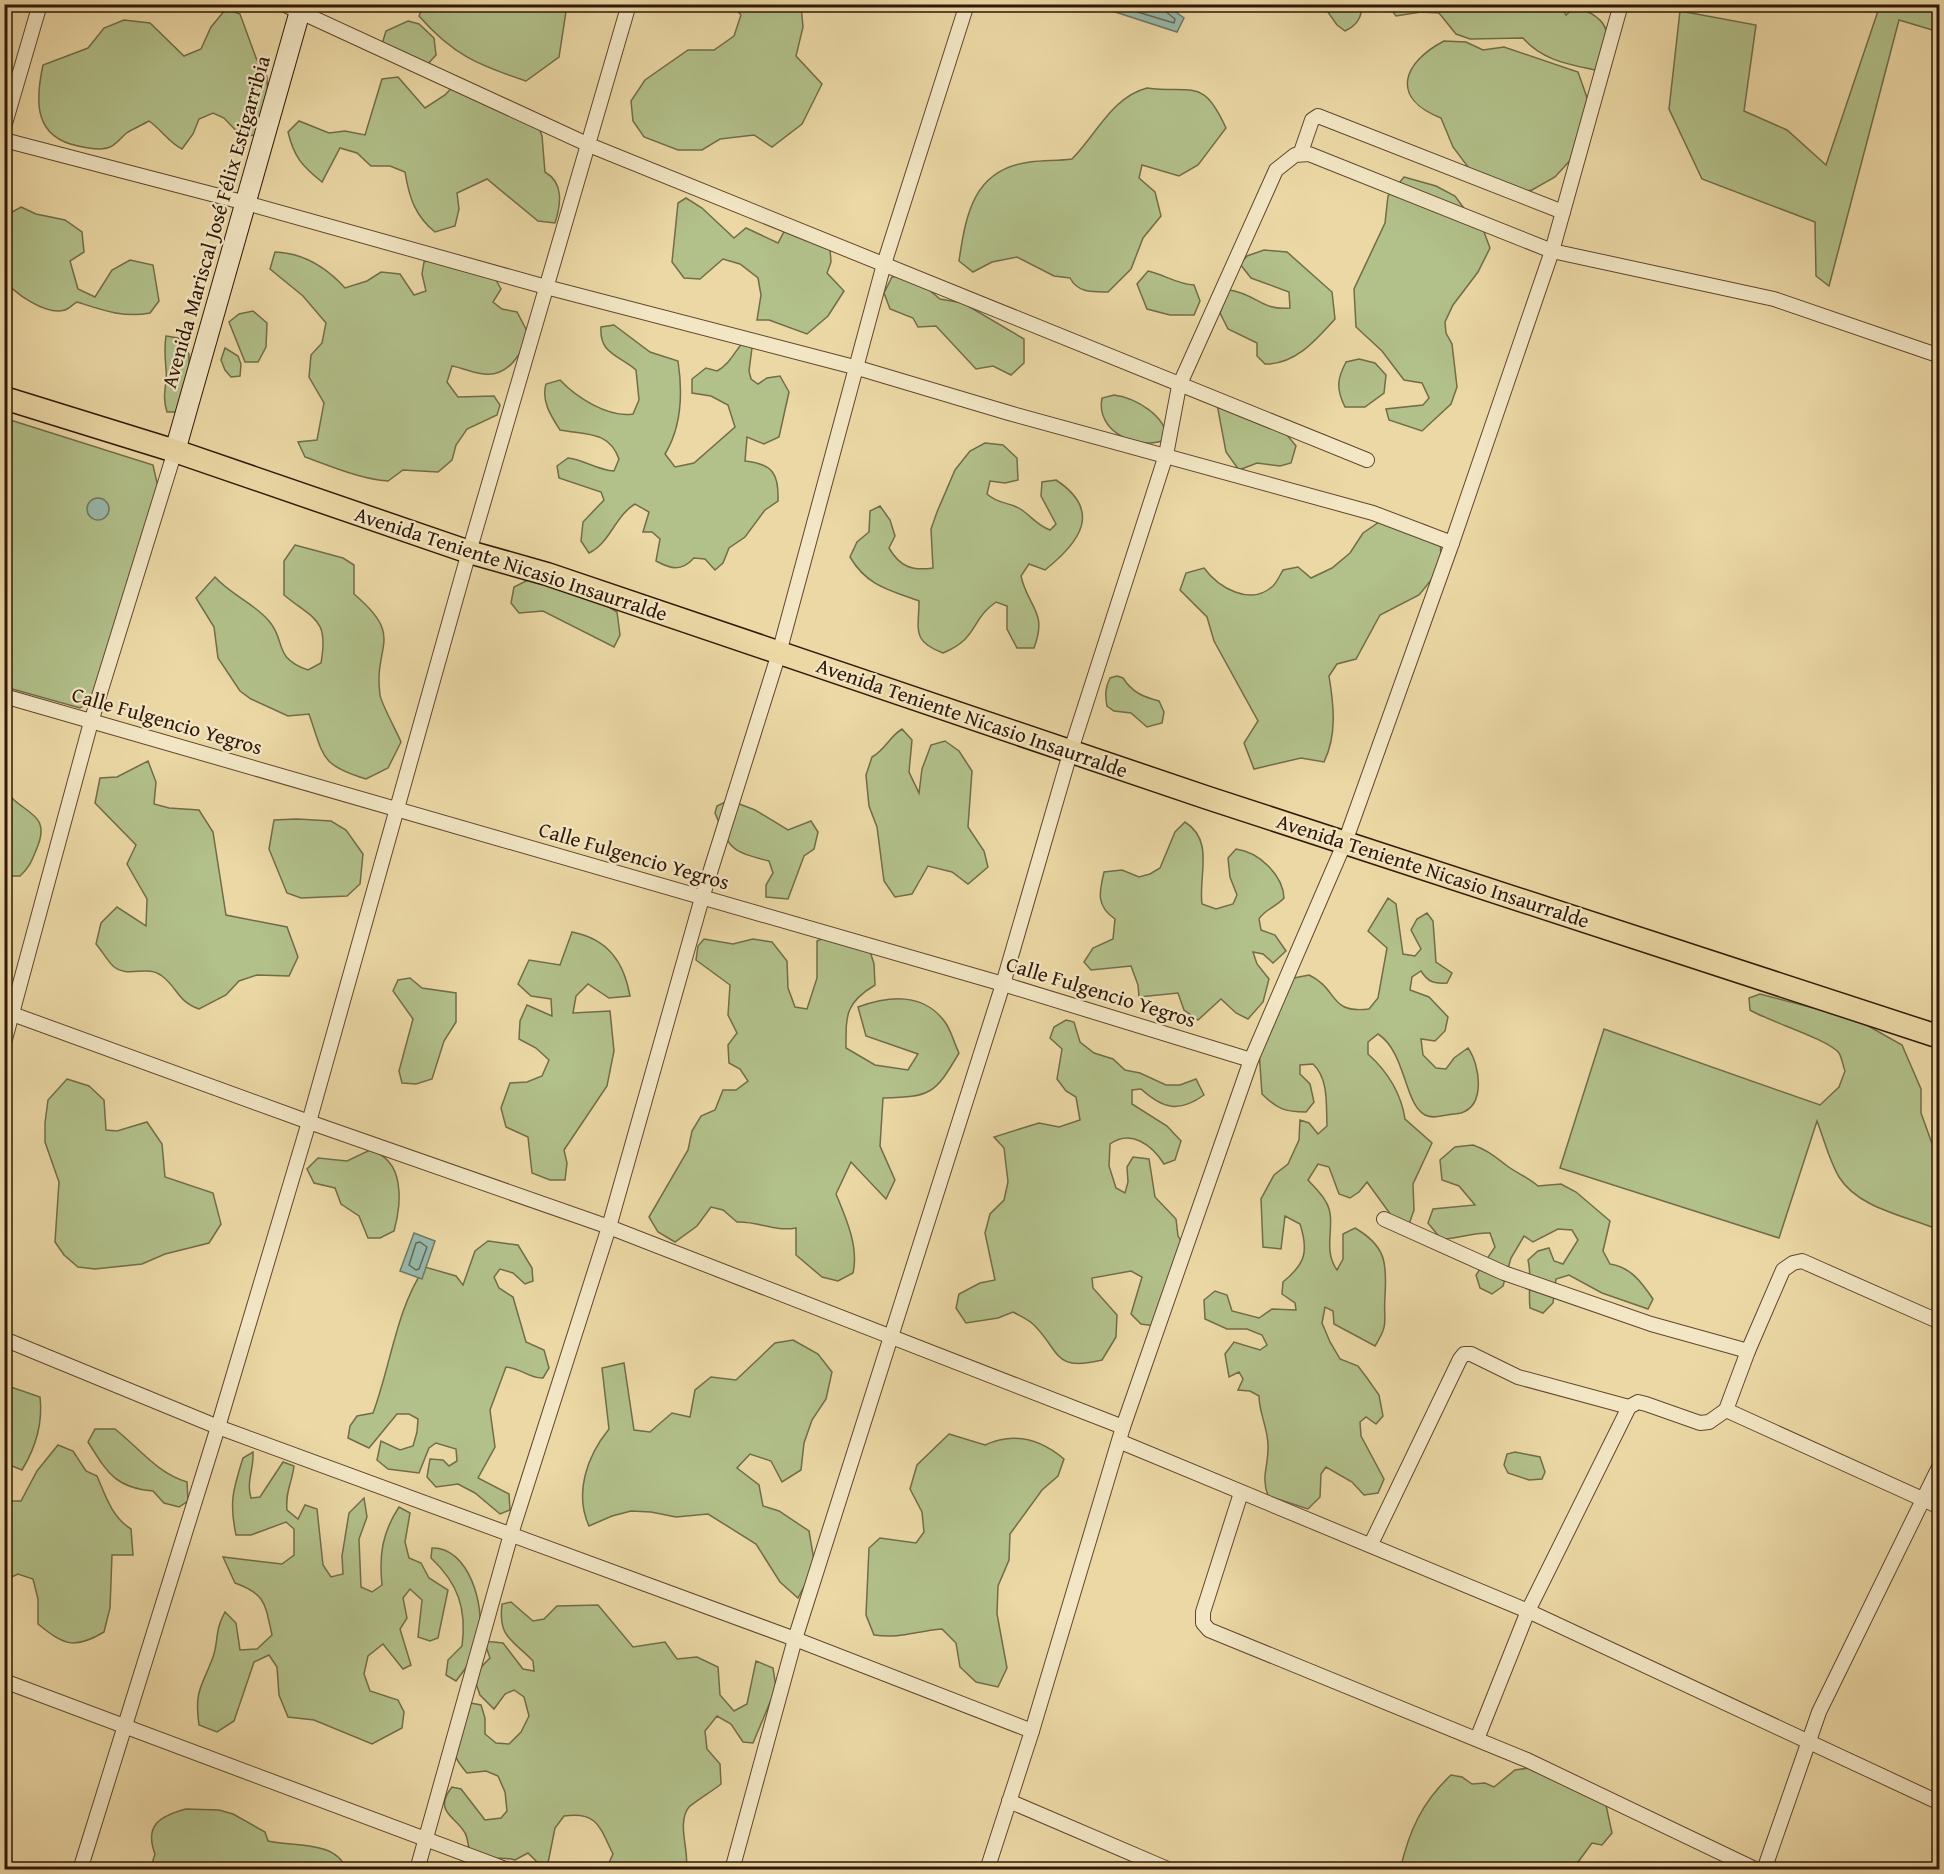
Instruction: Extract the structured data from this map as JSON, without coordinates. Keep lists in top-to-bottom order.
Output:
{
  "streets": {
    "main road": ["Avenida Mariscal José Félix Estigarribia", "Avenida Teniente Nicasio Insaurralde"],
    "street": ["Calle Fulgencio Yegros"]
  },
  "crossings": [
    ["Avenida Mariscal José Félix Estigarribia", "Avenida Teniente Nicasio Insaurralde"]
  ]
}
